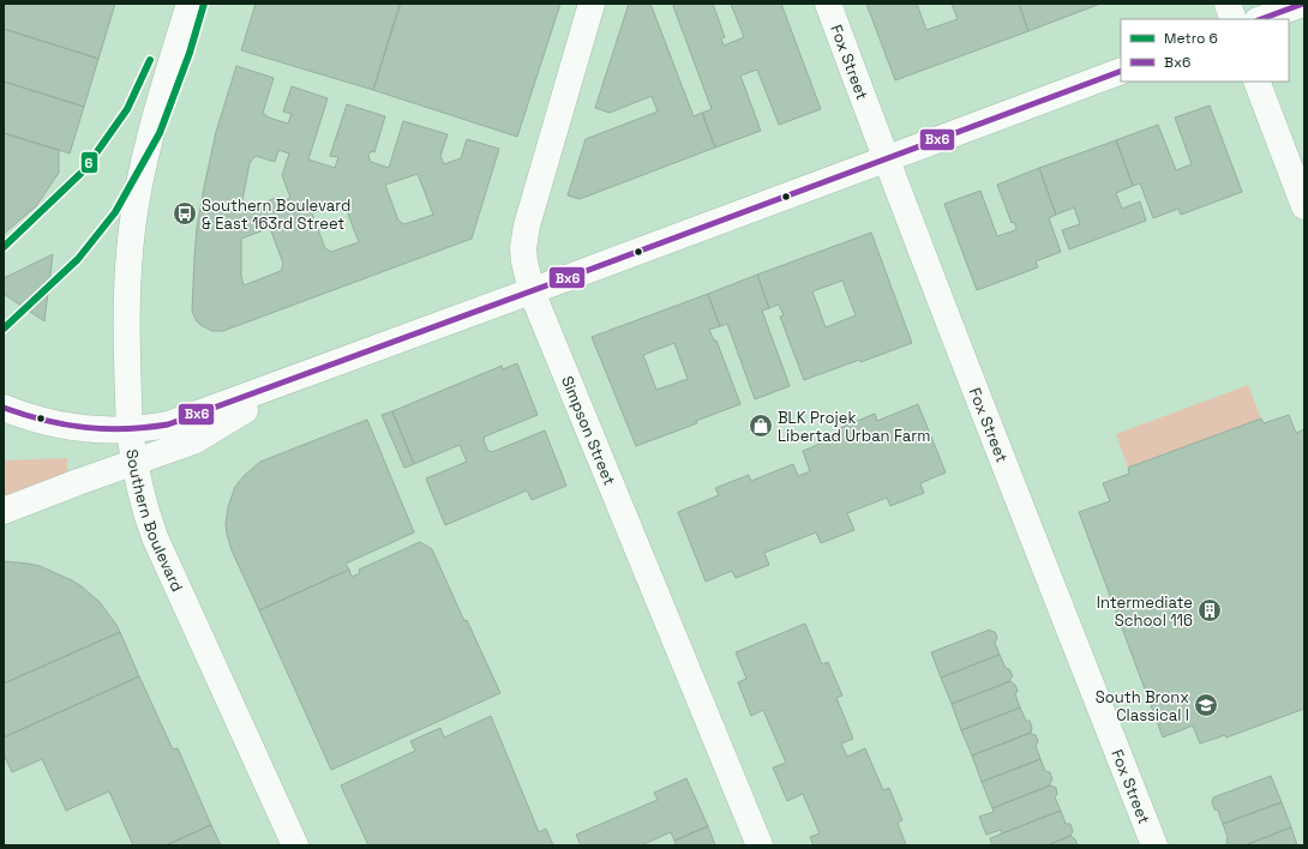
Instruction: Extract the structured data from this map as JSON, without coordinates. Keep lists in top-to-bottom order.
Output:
{
  "streets": {
    "street": ["Fox Street", "Simpson Street", "Southern Boulevard"]
  },
  "places": {
    "bus stop": ["Southern Boulevard & East 163rd Street"],
    "shop": ["BLK Projek Libertad Urban Farm"],
    "building": ["Intermediate School 116"],
    "school or university": ["South Bronx Classical I"]
  },
  "lines": ["metro line 6", "transit line Bx6"],
  "legend": ["Metro 6", "Bx6"]
}
